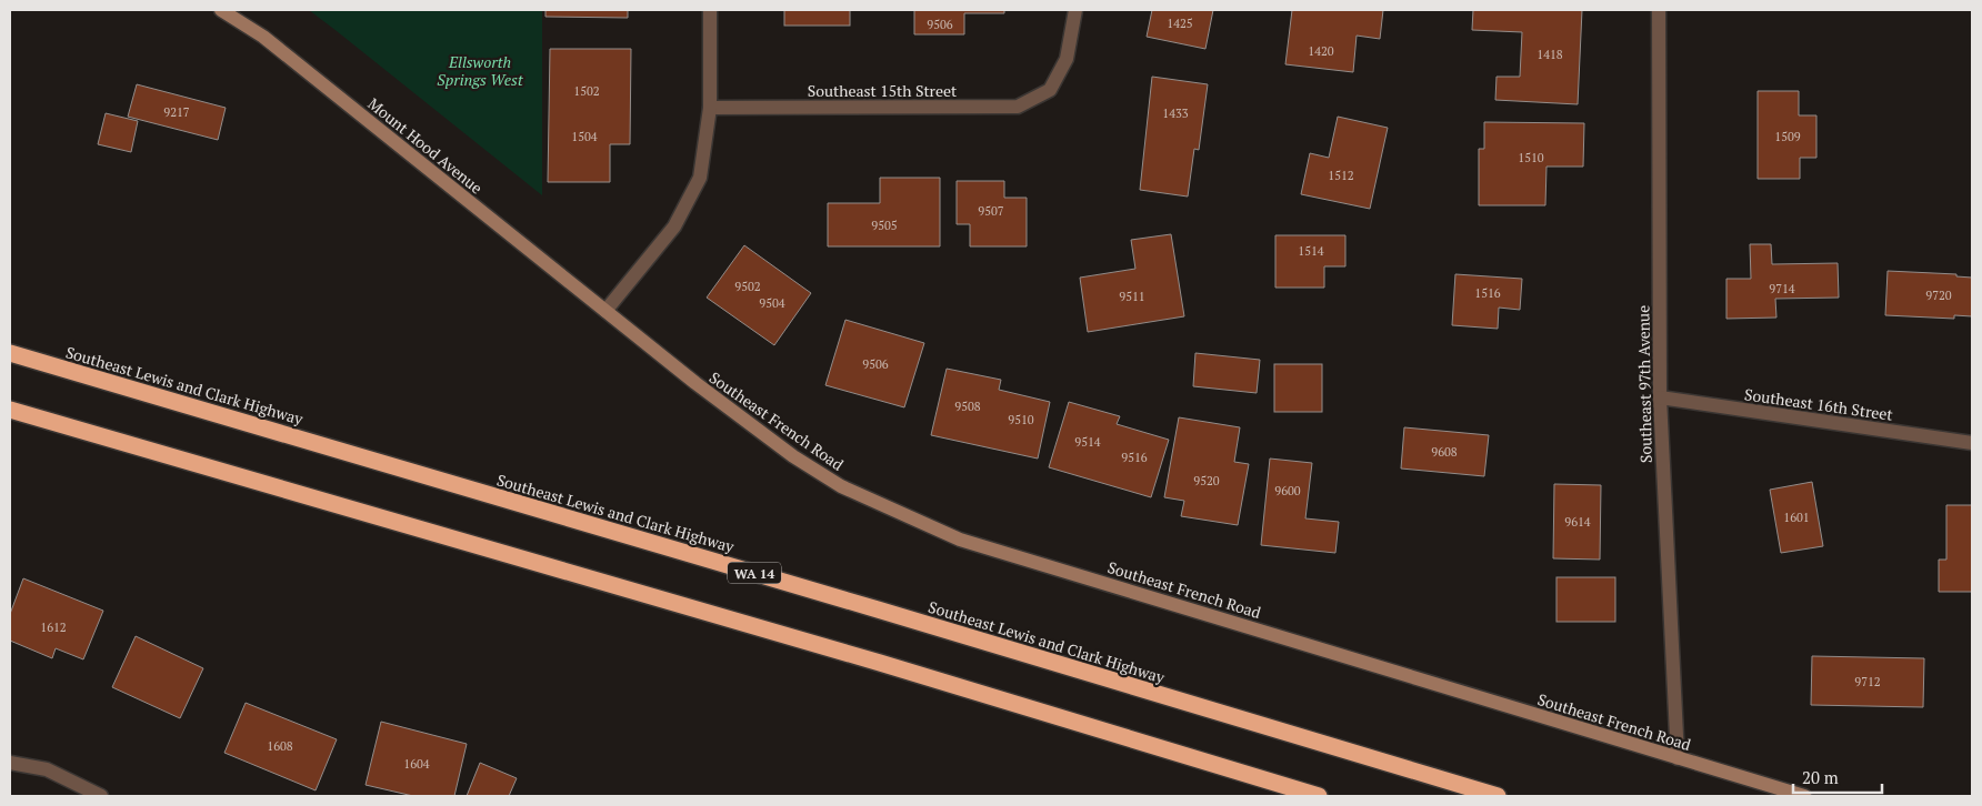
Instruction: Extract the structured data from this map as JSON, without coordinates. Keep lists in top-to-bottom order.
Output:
{
  "streets": {
    "highway": ["Southeast Lewis and Clark Highway", "WA 14"],
    "street": [
      "Southeast 15th Street",
      "Mount Hood Avenue",
      "Southeast 97th Avenue",
      "Southeast 16th Street",
      "Southeast French Road"
    ]
  },
  "crossings": [
    ["Mount Hood Avenue", "Southeast French Road"],
    ["Southeast 97th Avenue", "Southeast 16th Street"],
    ["Southeast 97th Avenue", "Southeast French Road"]
  ],
  "parks": ["Ellsworth Springs West"],
  "house_numbers": [
    "1425",
    "9506",
    "1420",
    "1418",
    "1502",
    "9217",
    "1433",
    "1504",
    "1509",
    "1510",
    "1512",
    "9507",
    "9505",
    "1514",
    "9502",
    "9714",
    "1516",
    "9720",
    "9511",
    "9504",
    "9506",
    "9508",
    "9510",
    "9514",
    "9608",
    "9516",
    "9520",
    "9600",
    "1601",
    "9614",
    "1612",
    "9712",
    "1608",
    "1604"
  ],
  "scale_bar": "20 m"
}
